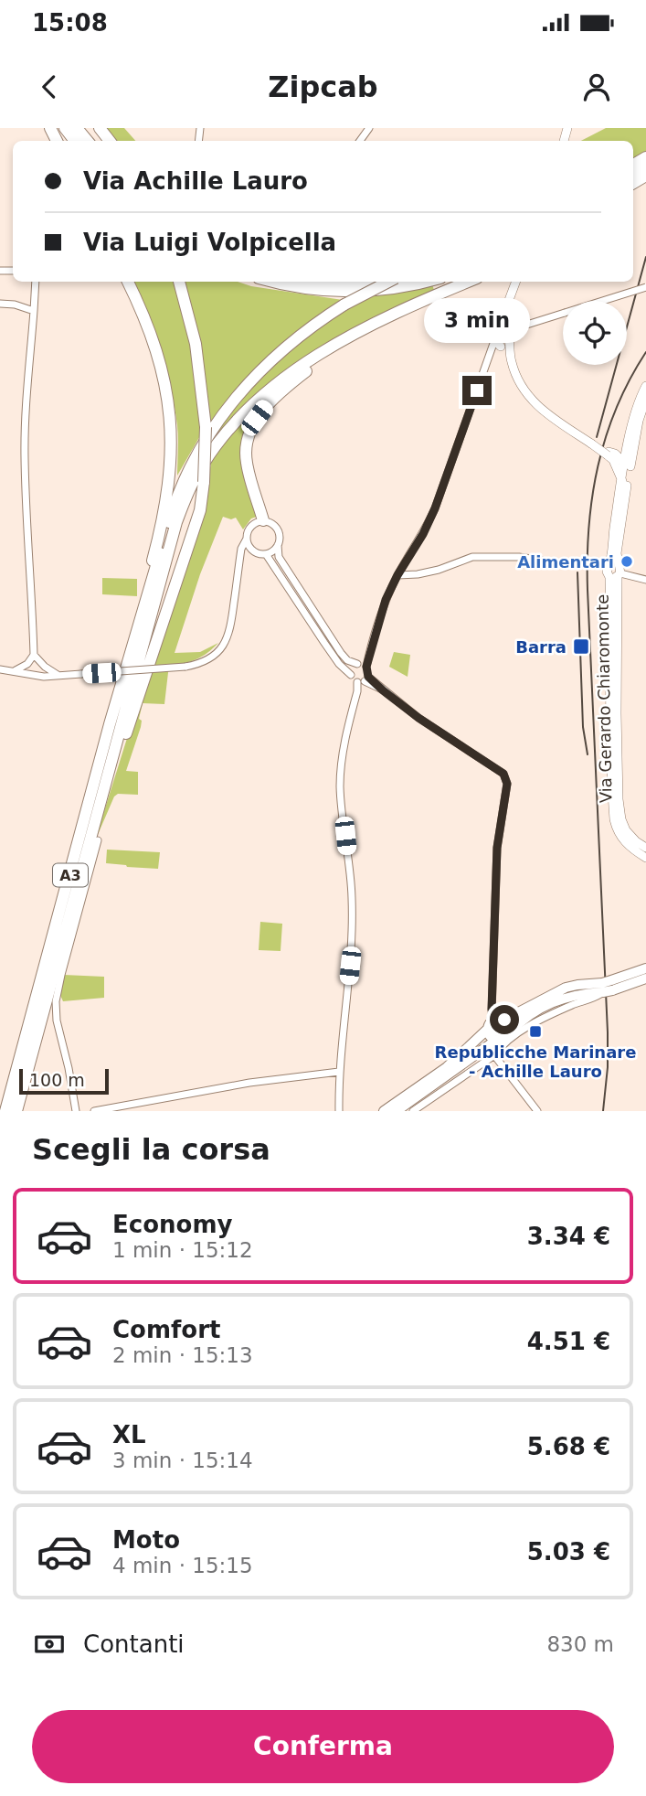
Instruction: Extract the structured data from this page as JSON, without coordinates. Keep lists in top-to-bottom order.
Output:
{
  "streets": {
    "highway": ["A3"],
    "street": ["Via Gerardo Chiaromonte"]
  },
  "places": {
    "other": ["Alimentari"],
    "transit": ["Barra", "Republicche Marinare - Achille Lauro"]
  },
  "scale_bar": "100 m",
  "page": {
    "status": "15:08",
    "header": "Zipcab",
    "banner": ["Via Achille Lauro", "Via Luigi Volpicella"],
    "bubble": "3 min",
    "scale": "100 m",
    "heading": "Scegli la corsa",
    "list": [
      {
        "name": "Economy",
        "note": "1 min · 15:12",
        "value": "3.34 €"
      },
      {
        "name": "Comfort",
        "note": "2 min · 15:13",
        "value": "4.51 €"
      },
      {
        "name": "XL",
        "note": "3 min · 15:14",
        "value": "5.68 €"
      },
      {
        "name": "Moto",
        "note": "4 min · 15:15",
        "value": "5.03 €"
      }
    ],
    "pay": ["Contanti", "830 m"],
    "buttons": "Conferma"
  }
}
